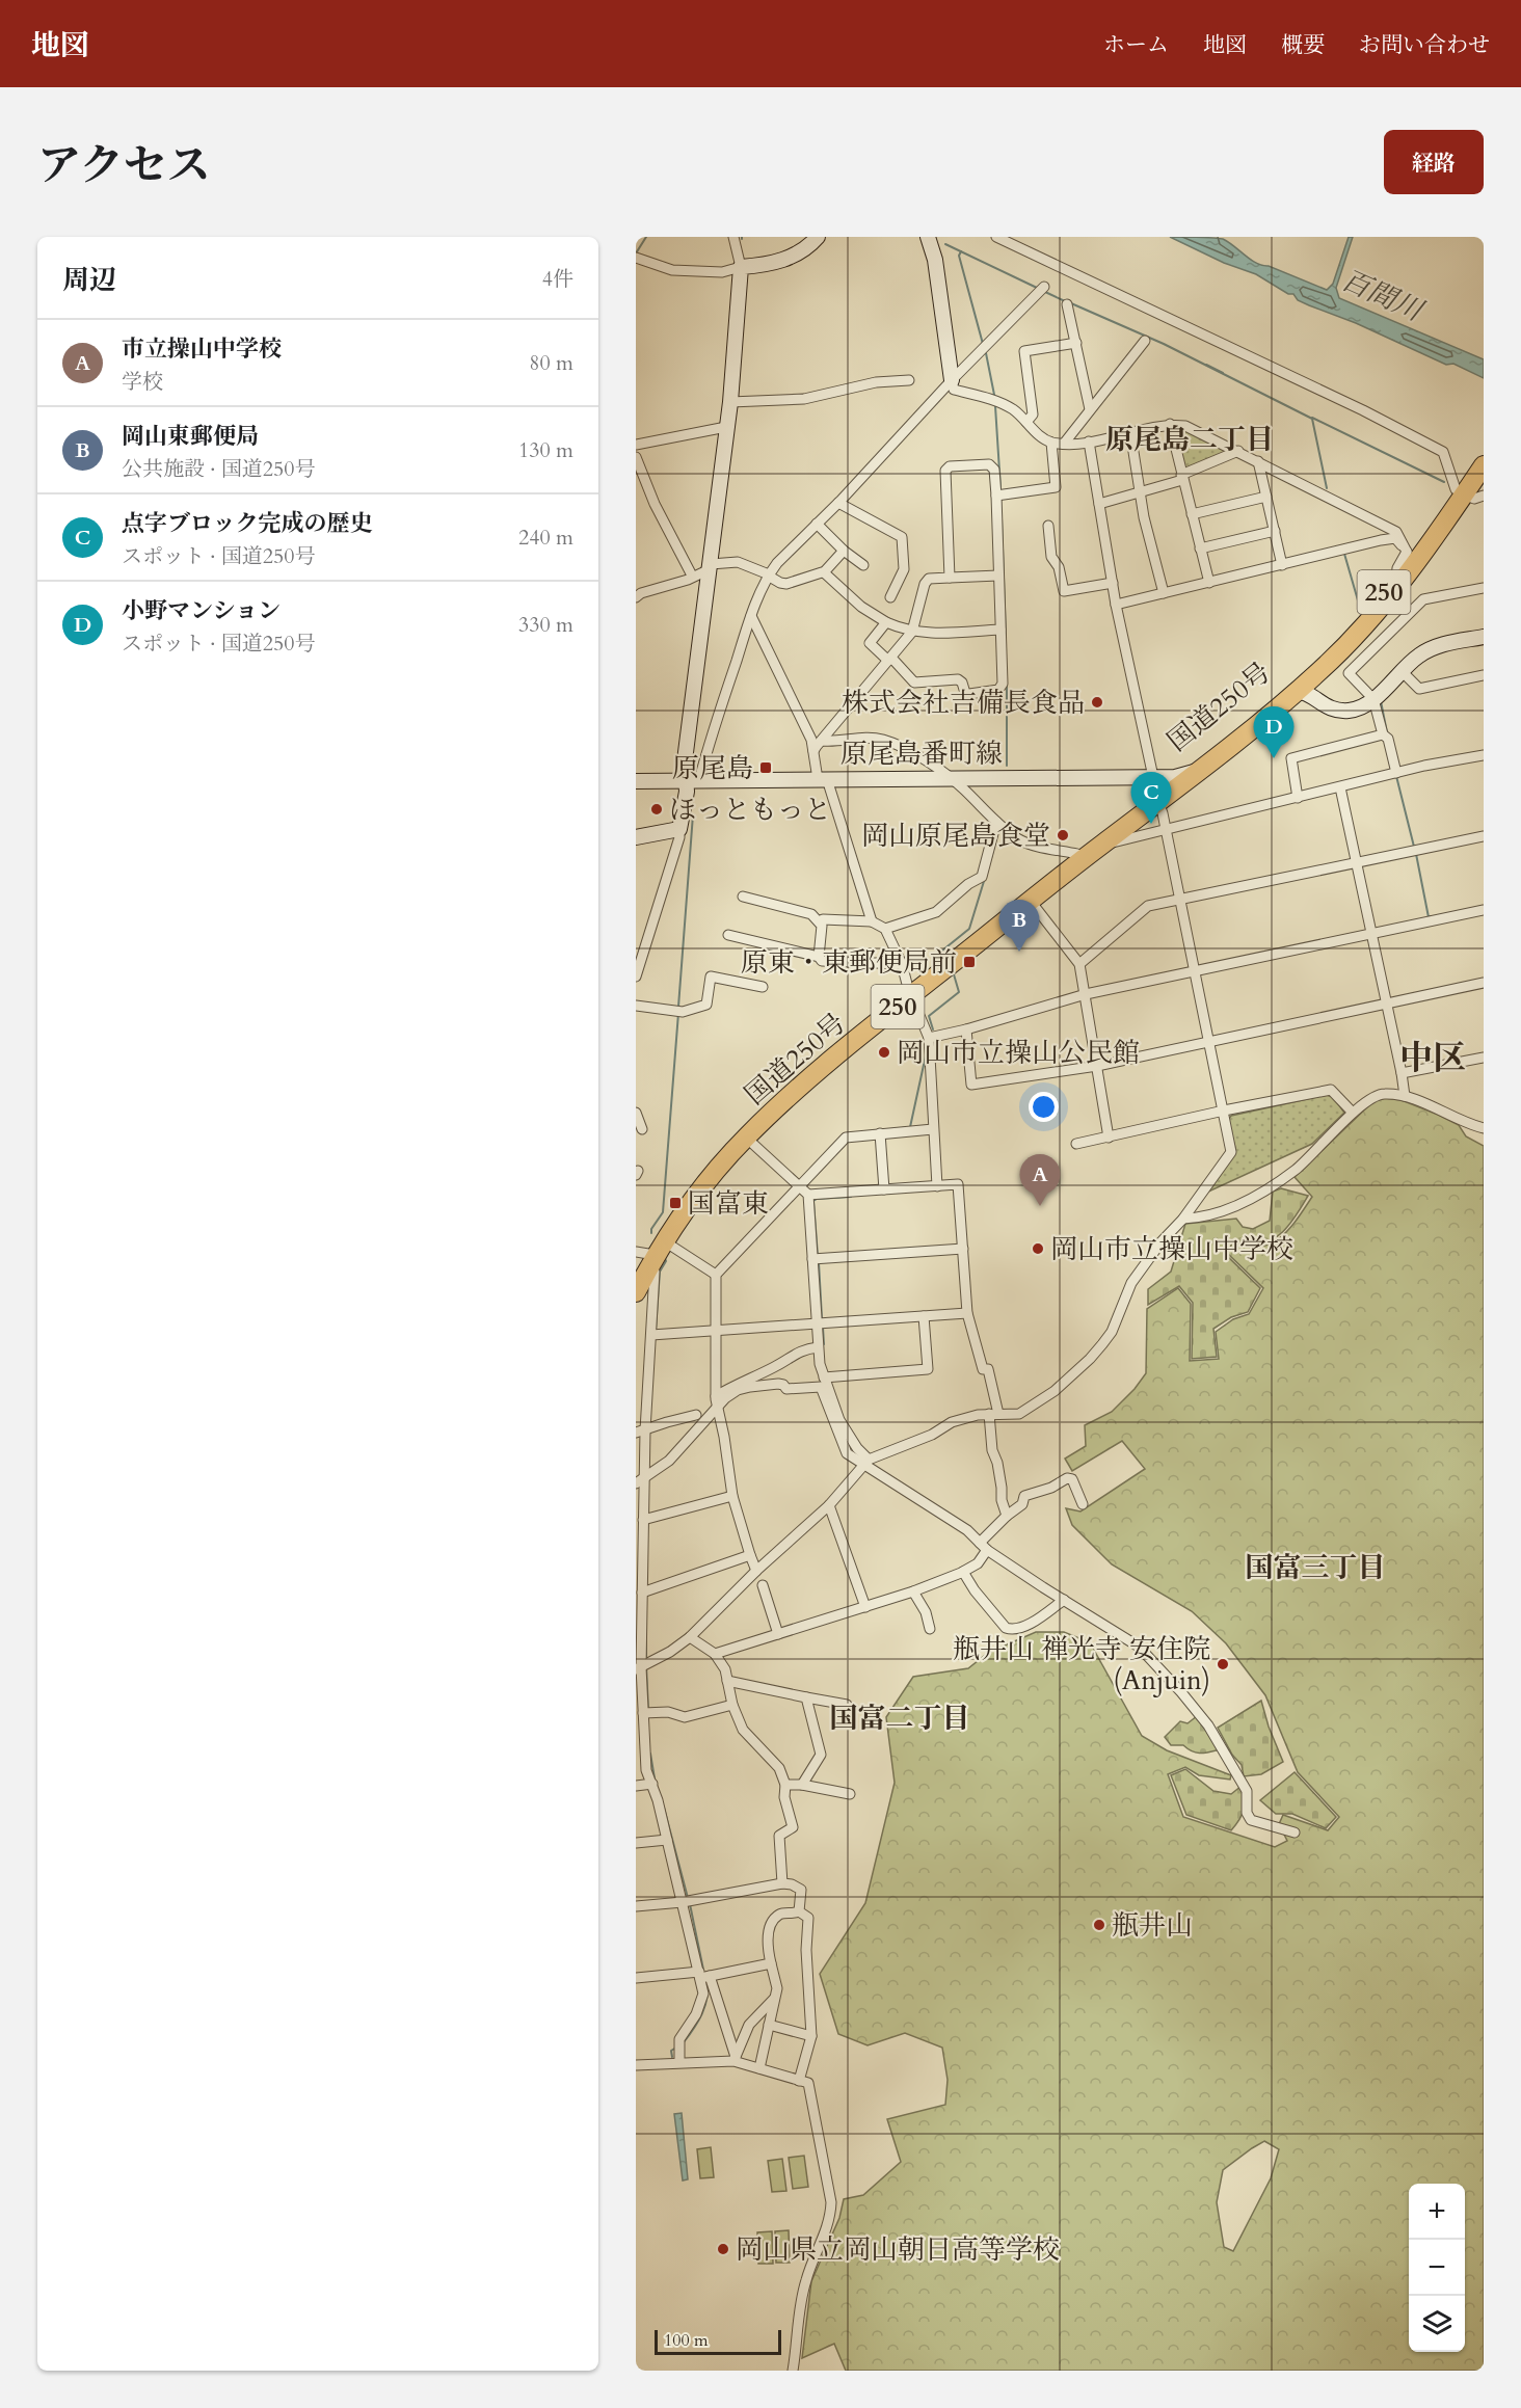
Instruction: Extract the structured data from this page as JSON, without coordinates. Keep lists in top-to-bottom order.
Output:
{
  "streets": {
    "highway": ["250", "国道250号"],
    "street": ["原尾島番町線"]
  },
  "crossings": [
    ["国道250号", "原尾島番町線"]
  ],
  "districts": [
    "原尾島二丁目",
    "中区",
    "国富三丁目",
    "国富二丁目"
  ],
  "water": ["百間川"],
  "places": {
    "other": [
      "株式会社吉備長食品",
      "ほっともっと",
      "岡山原尾島食堂",
      "岡山市立操山公民館",
      "岡山市立操山中学校",
      "瓶井山 禅光寺 安住院 (Anjuin)",
      "瓶井山",
      "岡山県立岡山朝日高等学校"
    ],
    "transit": ["原尾島", "原東・東郵便局前", "国富東"]
  },
  "scale_bar": "100 m",
  "page": {
    "header": "地図",
    "nav": [
      "ホーム",
      "地図",
      "概要",
      "お問い合わせ"
    ],
    "title": "アクセス",
    "buttons": "経路",
    "heading": ["周辺", "4件"],
    "list": [
      {
        "mark": "A",
        "name": "市立操山中学校",
        "note": "学校",
        "value": "80 m"
      },
      {
        "mark": "B",
        "name": "岡山東郵便局",
        "note": "公共施設 · 国道250号",
        "value": "130 m"
      },
      {
        "mark": "C",
        "name": "点字ブロック完成の歴史",
        "note": "スポット · 国道250号",
        "value": "240 m"
      },
      {
        "mark": "D",
        "name": "小野マンション",
        "note": "スポット · 国道250号",
        "value": "330 m"
      }
    ],
    "pins": [
      "D",
      "C",
      "B",
      "A"
    ],
    "map_buttons": ["+", "−"],
    "scale": "100 m"
  }
}
